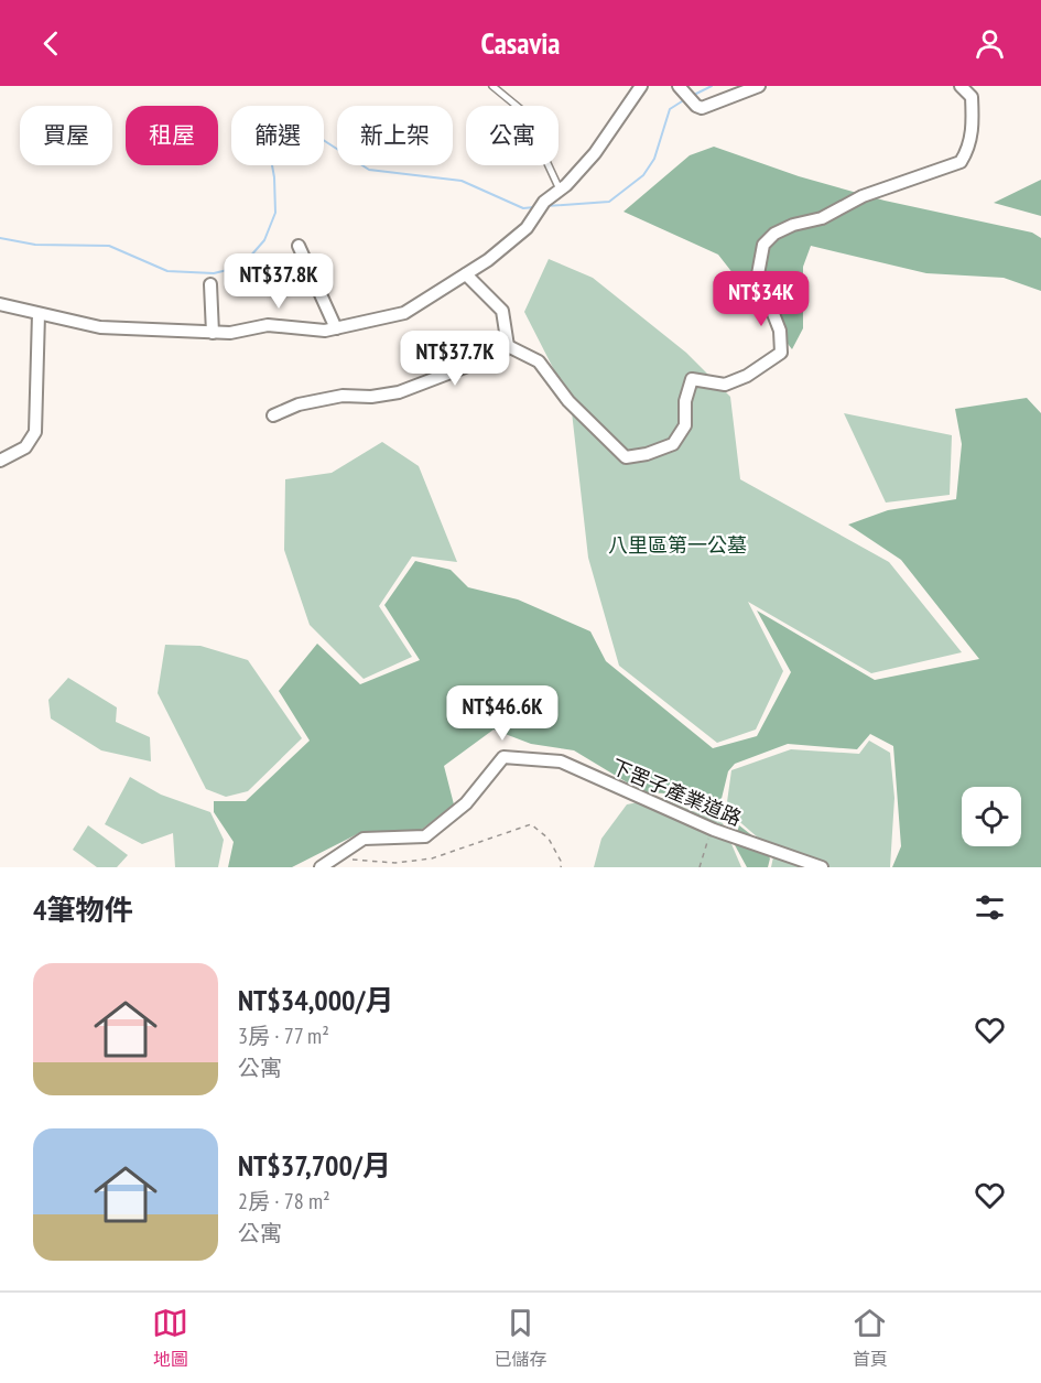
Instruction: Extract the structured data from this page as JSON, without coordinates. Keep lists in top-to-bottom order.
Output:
{
  "streets": {
    "street": ["下罟子產業道路"]
  },
  "parks": ["八里區第一公墓"],
  "page": {
    "header": "Casavia",
    "chip": [
      "買屋",
      "租屋",
      "篩選",
      "新上架",
      "公寓"
    ],
    "price": [
      "NT$37.8K",
      "NT$34K",
      "NT$37.7K",
      "NT$46.6K"
    ],
    "heading": "4筆物件",
    "list": [
      {
        "name": "NT$34,000/月",
        "note": "3房 · 77 m² · 公寓"
      },
      {
        "name": "NT$37,700/月",
        "note": "2房 · 78 m² · 公寓"
      }
    ],
    "tabs": ["地圖", "已儲存", "首頁"]
  }
}
